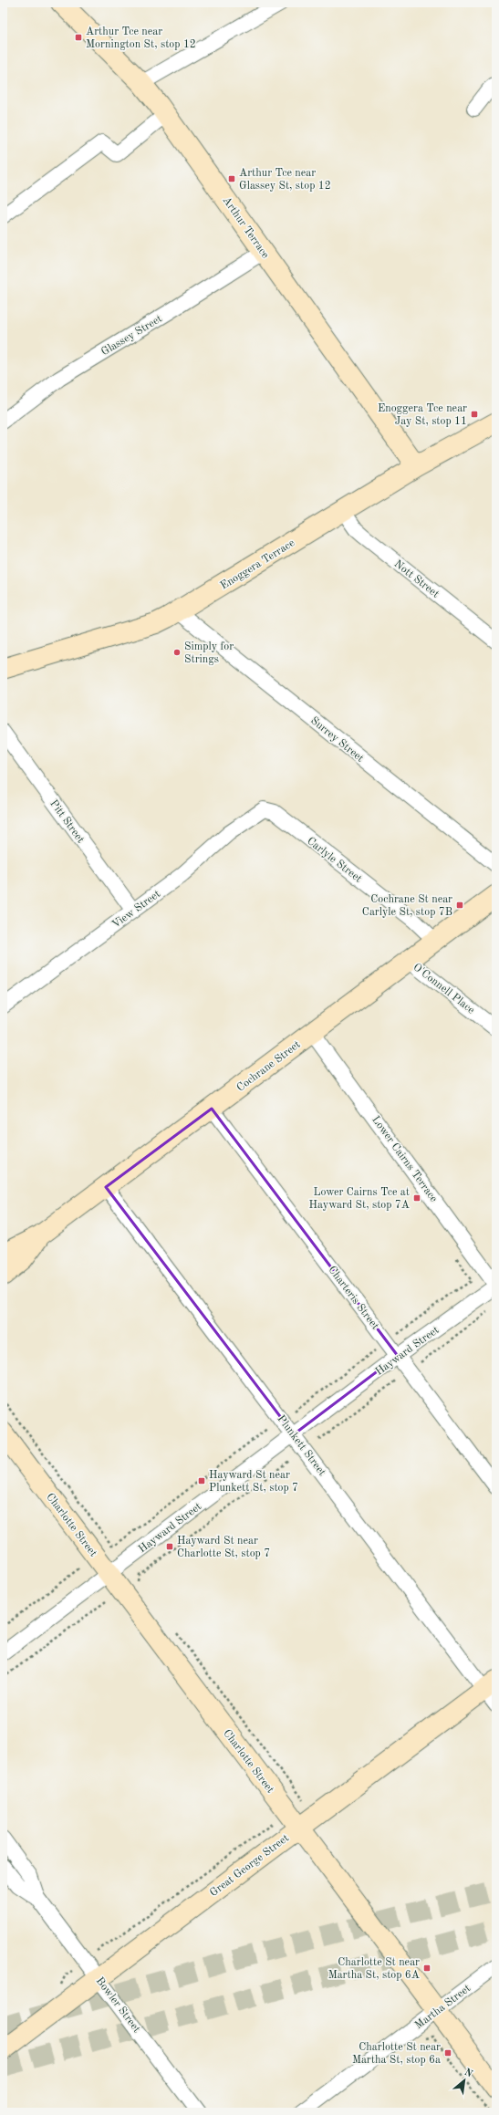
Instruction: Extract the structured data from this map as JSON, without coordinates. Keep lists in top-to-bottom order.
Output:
{
  "streets": {
    "street": [
      "Arthur Terrace",
      "Glassey Street",
      "Enoggera Terrace",
      "Nott Street",
      "Surrey Street",
      "Pitt Street",
      "Carlyle Street",
      "View Street",
      "O'Connell Place",
      "Cochrane Street",
      "Lower Cairns Terrace",
      "Charteris Street",
      "Hayward Street",
      "Plunkett Street",
      "Charlotte Street",
      "Great George Street",
      "Bowler Street",
      "Martha Street"
    ]
  },
  "crossings": [
    ["Arthur Terrace", "Glassey Street"],
    ["Arthur Terrace", "Enoggera Terrace"],
    ["Enoggera Terrace", "Nott Street"],
    ["Enoggera Terrace", "Surrey Street"],
    ["Pitt Street", "View Street"],
    ["Carlyle Street", "View Street"],
    ["Carlyle Street", "Cochrane Street"],
    ["O'Connell Place", "Cochrane Street"],
    ["Cochrane Street", "Lower Cairns Terrace"],
    ["Cochrane Street", "Charteris Street"],
    ["Cochrane Street", "Plunkett Street"],
    ["Lower Cairns Terrace", "Hayward Street"],
    ["Charteris Street", "Hayward Street"],
    ["Hayward Street", "Plunkett Street"],
    ["Hayward Street", "Charlotte Street"],
    ["Plunkett Street", "Great George Street"],
    ["Charlotte Street", "Great George Street"],
    ["Charlotte Street", "Martha Street"],
    ["Great George Street", "Bowler Street"]
  ],
  "places": {
    "transit": [
      "Arthur Tce near Mornington St, stop 12",
      "Arthur Tce near Glassey St, stop 12",
      "Enoggera Tce near Jay St, stop 11",
      "Cochrane St near Carlyle St, stop 7B",
      "Lower Cairns Tce at Hayward St, stop 7A",
      "Hayward St near Plunkett St, stop 7",
      "Hayward St near Charlotte St, stop 7",
      "Charlotte St near Martha St, stop 6A",
      "Charlotte St near Martha St, stop 6a"
    ],
    "other": ["Simply for Strings"]
  },
  "north": "top right"
}
